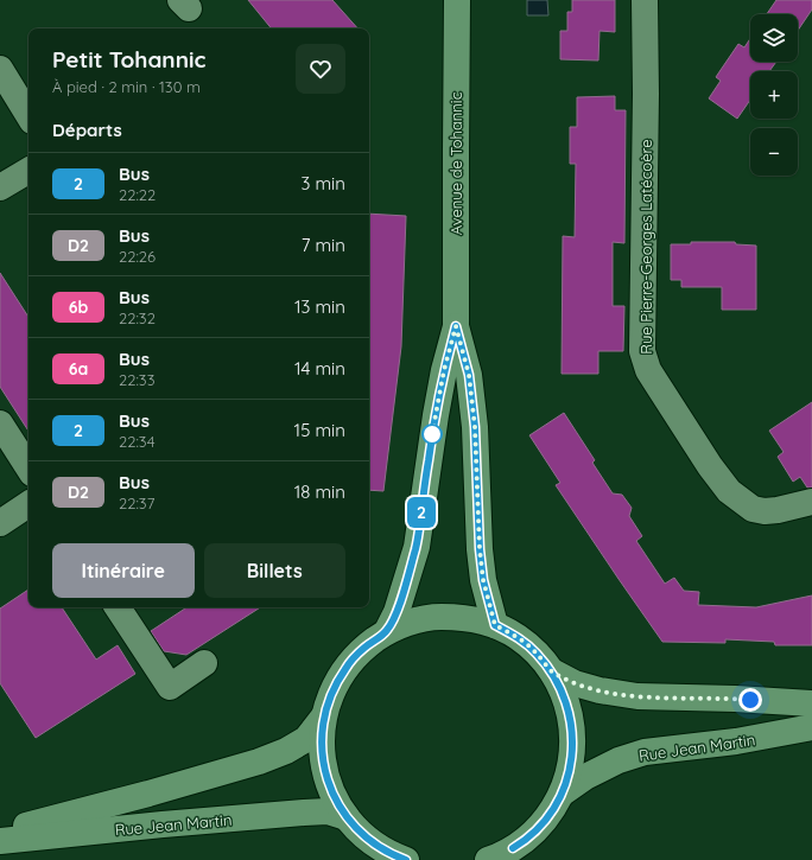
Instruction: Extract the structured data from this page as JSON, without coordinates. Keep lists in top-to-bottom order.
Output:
{
  "streets": {
    "main road": ["Avenue de Tohannic", "Rue Jean Martin"],
    "street": ["Rue Pierre-Georges Latécoère"]
  },
  "lines": ["bus line 2"],
  "page": {
    "on_map": "2",
    "map_buttons": ["+", "−"],
    "heading": [
      ["Petit Tohannic", "À pied · 2 min · 130 m"],
      "Départs"
    ],
    "list": [
      {
        "mark": "2",
        "name": "Bus",
        "note": "22:22",
        "value": "3 min"
      },
      {
        "mark": "D2",
        "name": "Bus",
        "note": "22:26",
        "value": "7 min"
      },
      {
        "mark": "6b",
        "name": "Bus",
        "note": "22:32",
        "value": "13 min"
      },
      {
        "mark": "6a",
        "name": "Bus",
        "note": "22:33",
        "value": "14 min"
      },
      {
        "mark": "2",
        "name": "Bus",
        "note": "22:34",
        "value": "15 min"
      },
      {
        "mark": "D2",
        "name": "Bus",
        "note": "22:37",
        "value": "18 min"
      }
    ],
    "buttons": ["Itinéraire", "Billets"]
  }
}
